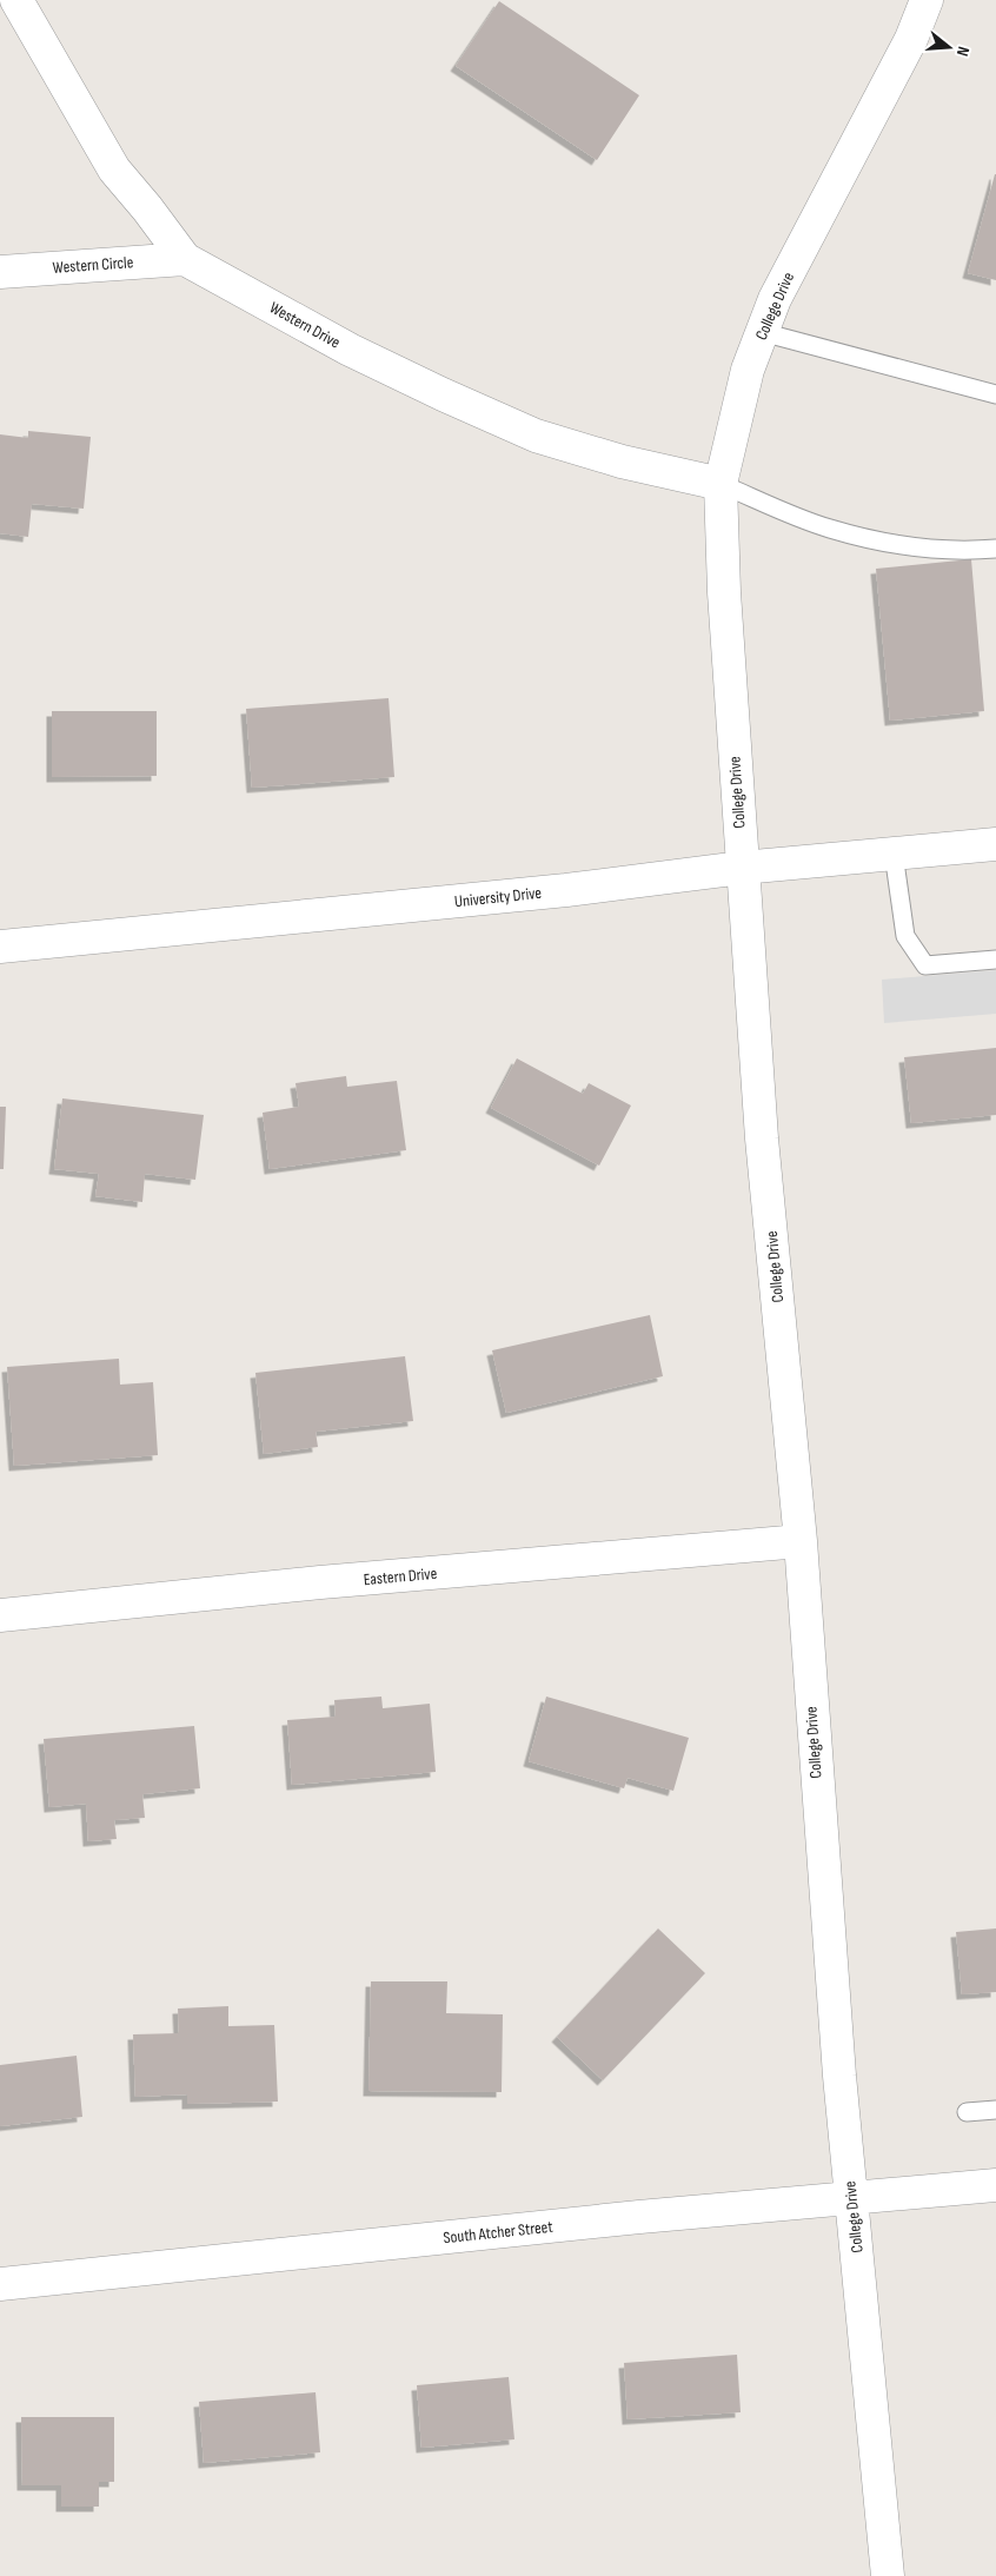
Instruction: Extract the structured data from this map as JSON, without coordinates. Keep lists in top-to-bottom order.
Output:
{
  "streets": {
    "street": [
      "Western Circle",
      "College Drive",
      "Western Drive",
      "University Drive",
      "Eastern Drive",
      "South Atcher Street"
    ]
  },
  "crossings": [
    ["Western Circle", "Western Drive"],
    ["College Drive", "Western Drive"],
    ["College Drive", "University Drive"],
    ["College Drive", "Eastern Drive"],
    ["College Drive", "South Atcher Street"]
  ],
  "north": "right"
}
